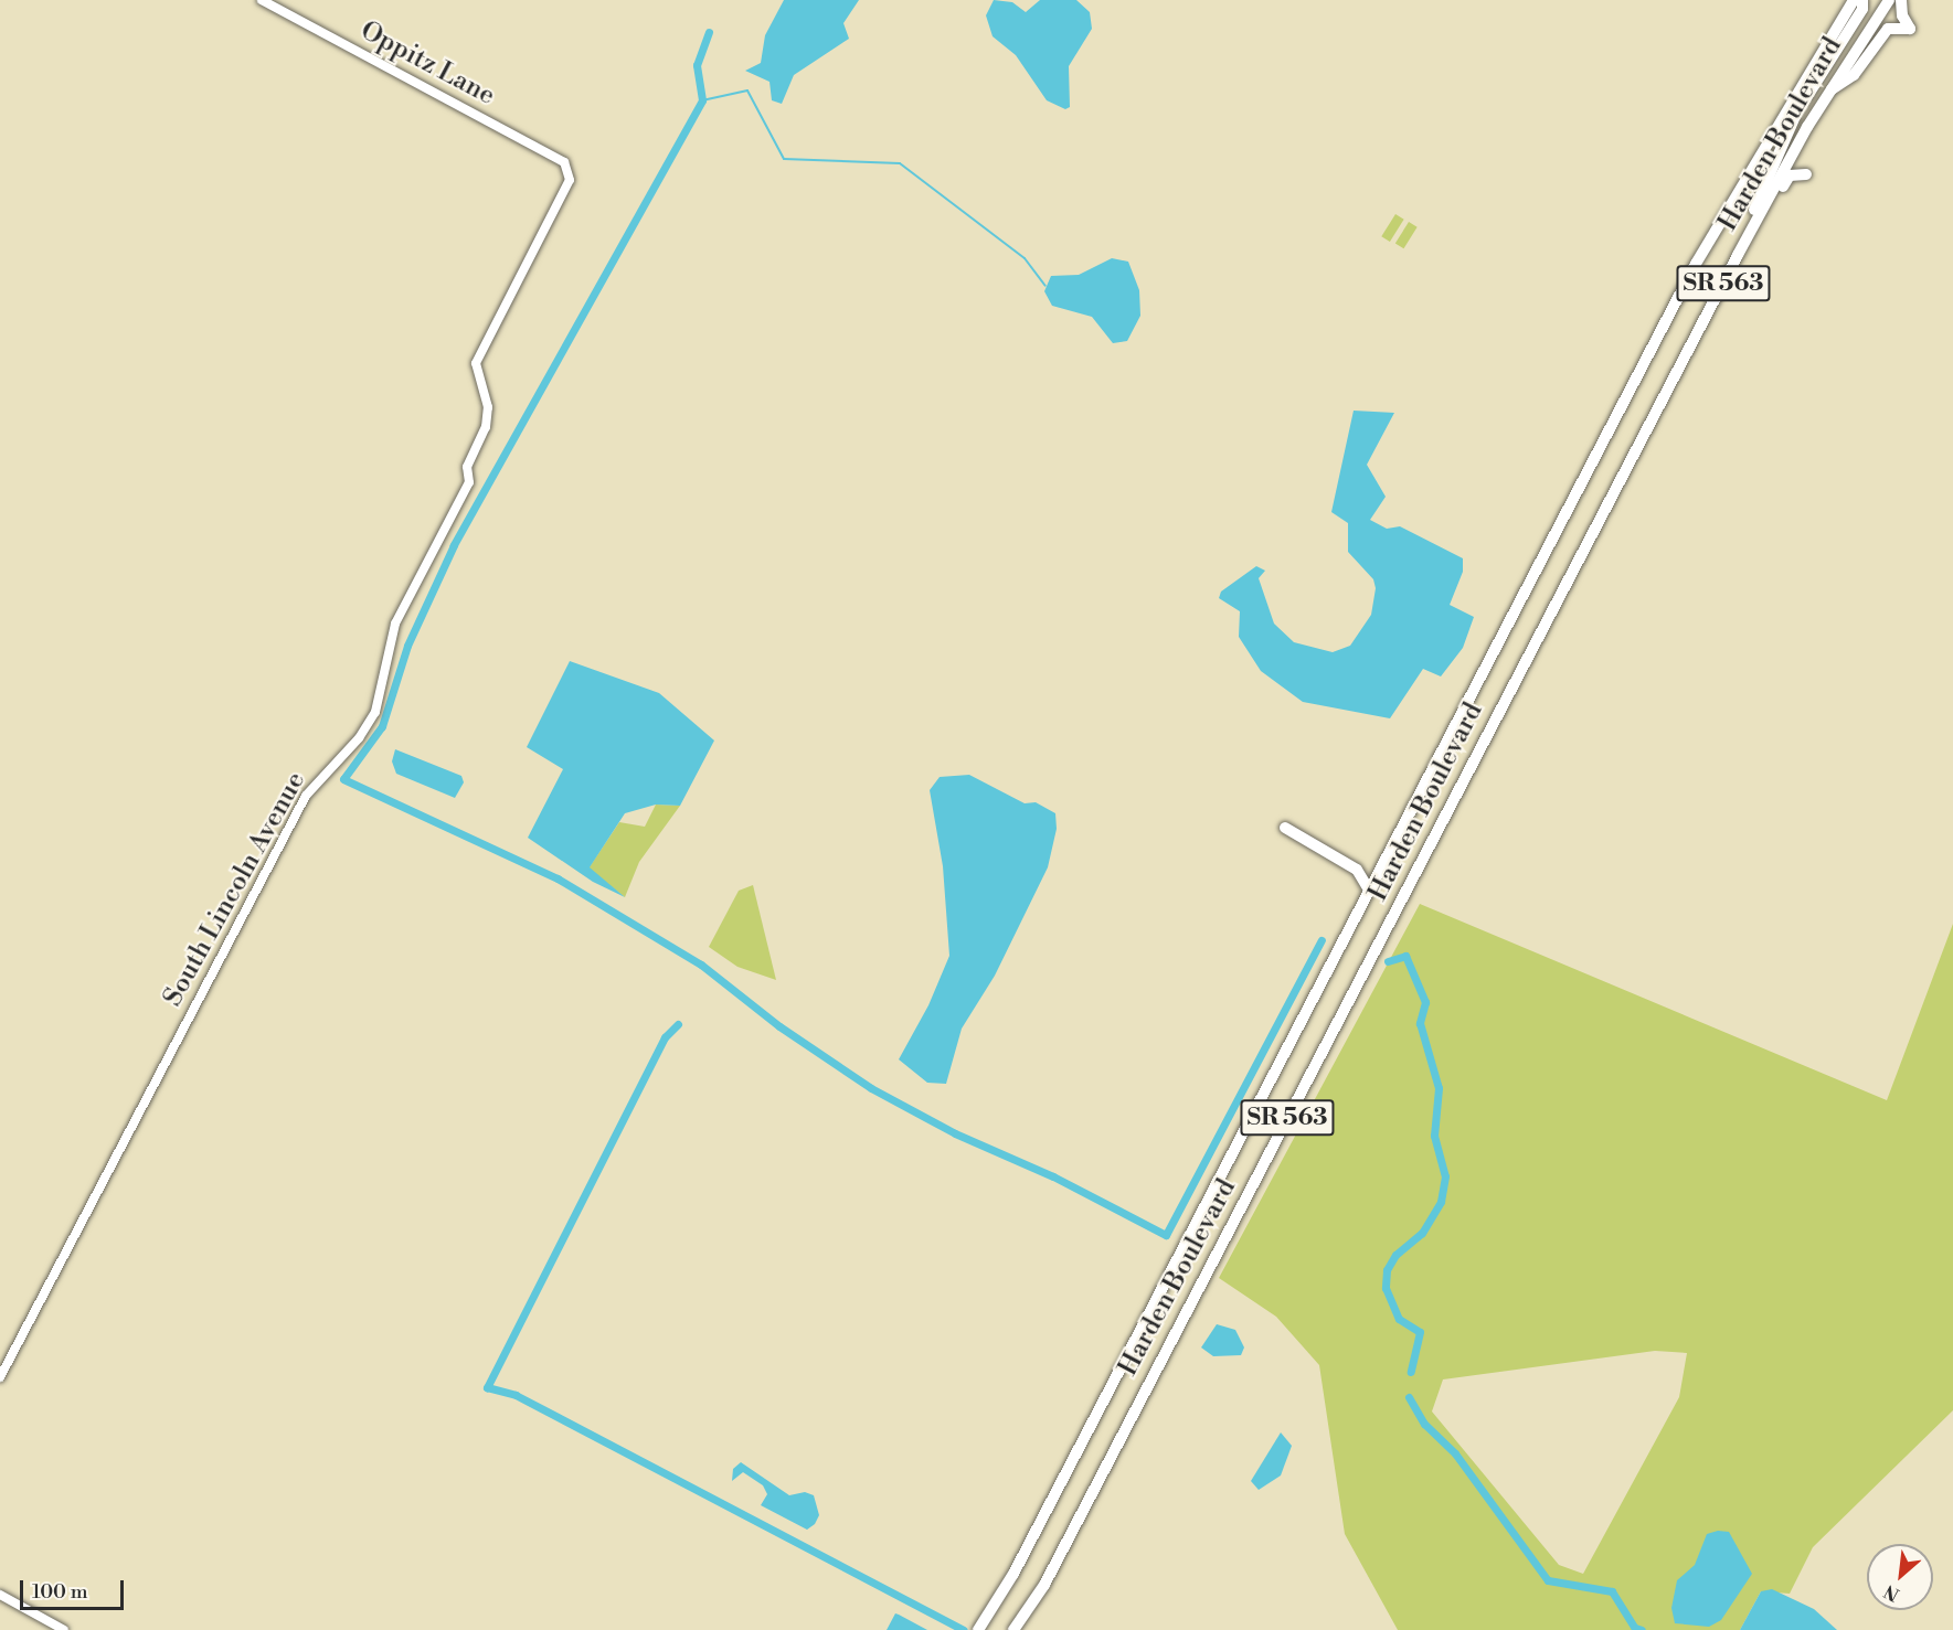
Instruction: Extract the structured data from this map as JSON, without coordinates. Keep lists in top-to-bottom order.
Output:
{
  "streets": {
    "main road": ["Harden Boulevard", "SR 563"],
    "street": ["Oppitz Lane", "South Lincoln Avenue"]
  },
  "crossings": [
    ["Oppitz Lane", "South Lincoln Avenue"]
  ],
  "scale_bar": "100 m",
  "north": "bottom left"
}
